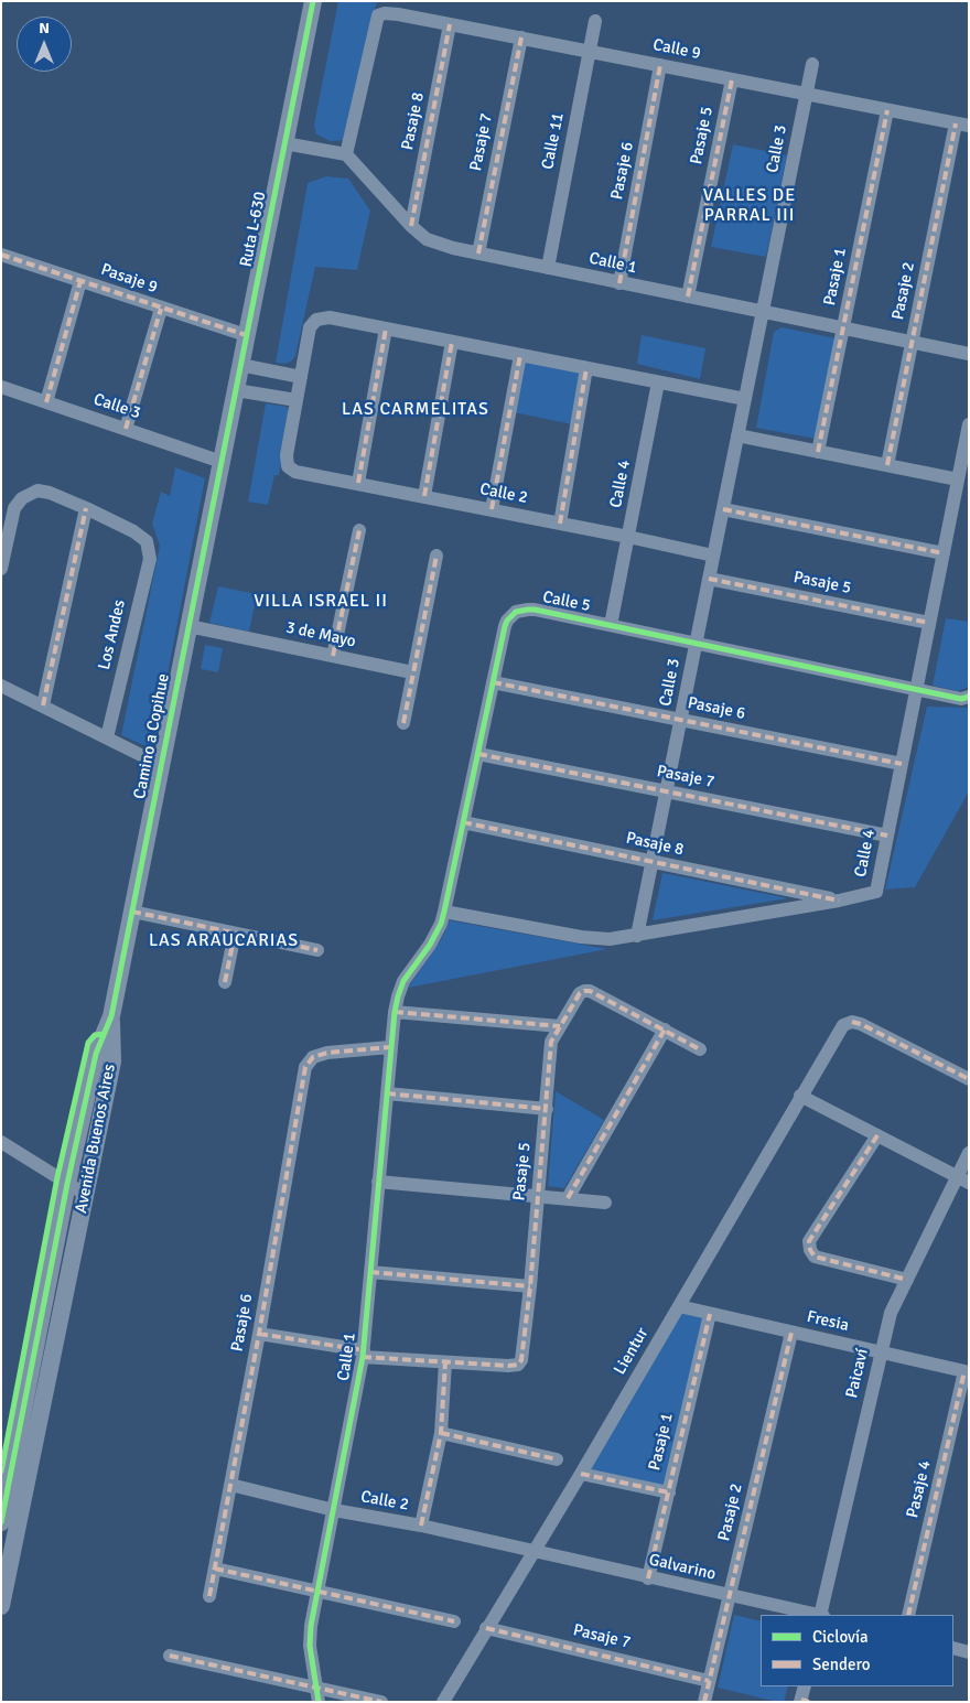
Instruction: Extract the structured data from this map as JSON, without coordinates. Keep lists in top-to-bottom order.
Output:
{
  "streets": {
    "street": [
      "Calle 9",
      "Pasaje 8",
      "Pasaje 5",
      "Calle 11",
      "Pasaje 7",
      "Calle 3",
      "Pasaje 6",
      "Ruta L-630",
      "Calle 1",
      "Pasaje 1",
      "Pasaje 9",
      "Pasaje 2",
      "Calle 4",
      "Calle 2",
      "Calle 5",
      "Los Andes",
      "3 de Mayo",
      "Camino a Copihue",
      "Avenida Buenos Aires",
      "Fresia",
      "Lientur",
      "Paicaví",
      "Pasaje 4",
      "Galvarino"
    ]
  },
  "crossings": [
    ["Calle 9", "Pasaje 8"],
    ["Calle 9", "Pasaje 5"],
    ["Calle 9", "Calle 11"],
    ["Calle 9", "Pasaje 7"],
    ["Calle 9", "Calle 3"],
    ["Calle 9", "Pasaje 6"],
    ["Calle 9", "Calle 1"],
    ["Calle 9", "Pasaje 1"],
    ["Calle 9", "Pasaje 2"],
    ["Pasaje 8", "Calle 3"],
    ["Pasaje 8", "Calle 1"],
    ["Pasaje 8", "Calle 4"],
    ["Pasaje 8", "Calle 5"],
    ["Pasaje 5", "Calle 3"],
    ["Pasaje 5", "Calle 1"],
    ["Pasaje 5", "Calle 4"],
    ["Calle 11", "Calle 1"],
    ["Pasaje 7", "Calle 3"],
    ["Pasaje 7", "Calle 1"],
    ["Pasaje 7", "Pasaje 2"],
    ["Pasaje 7", "Calle 4"],
    ["Pasaje 7", "Calle 5"],
    ["Pasaje 7", "Lientur"],
    ["Calle 3", "Pasaje 6"],
    ["Calle 3", "Ruta L-630"],
    ["Calle 3", "Calle 1"],
    ["Calle 3", "Calle 4"],
    ["Calle 3", "Calle 2"],
    ["Calle 3", "Calle 5"],
    ["Calle 3", "Camino a Copihue"],
    ["Pasaje 6", "Calle 1"],
    ["Pasaje 6", "Calle 4"],
    ["Pasaje 6", "Calle 2"],
    ["Pasaje 6", "Calle 5"],
    ["Ruta L-630", "Pasaje 9"],
    ["Ruta L-630", "Camino a Copihue"],
    ["Calle 1", "Pasaje 1"],
    ["Calle 1", "Pasaje 2"],
    ["Calle 1", "Calle 2"],
    ["Calle 1", "Calle 5"],
    ["Pasaje 1", "Fresia"],
    ["Pasaje 1", "Galvarino"],
    ["Pasaje 2", "Fresia"],
    ["Pasaje 2", "Galvarino"],
    ["Calle 4", "Calle 2"],
    ["Calle 4", "Calle 5"],
    ["Calle 2", "Lientur"],
    ["Calle 2", "Galvarino"],
    ["3 de Mayo", "Camino a Copihue"],
    ["Camino a Copihue", "Avenida Buenos Aires"],
    ["Fresia", "Lientur"],
    ["Fresia", "Paicaví"],
    ["Fresia", "Pasaje 4"],
    ["Lientur", "Galvarino"]
  ],
  "districts": [
    "VALLES DE PARRAL III",
    "LAS CARMELITAS",
    "VILLA ISRAEL II",
    "LAS ARAUCARIAS"
  ],
  "legend": ["Ciclovía", "Sendero"],
  "north": "top"
}
